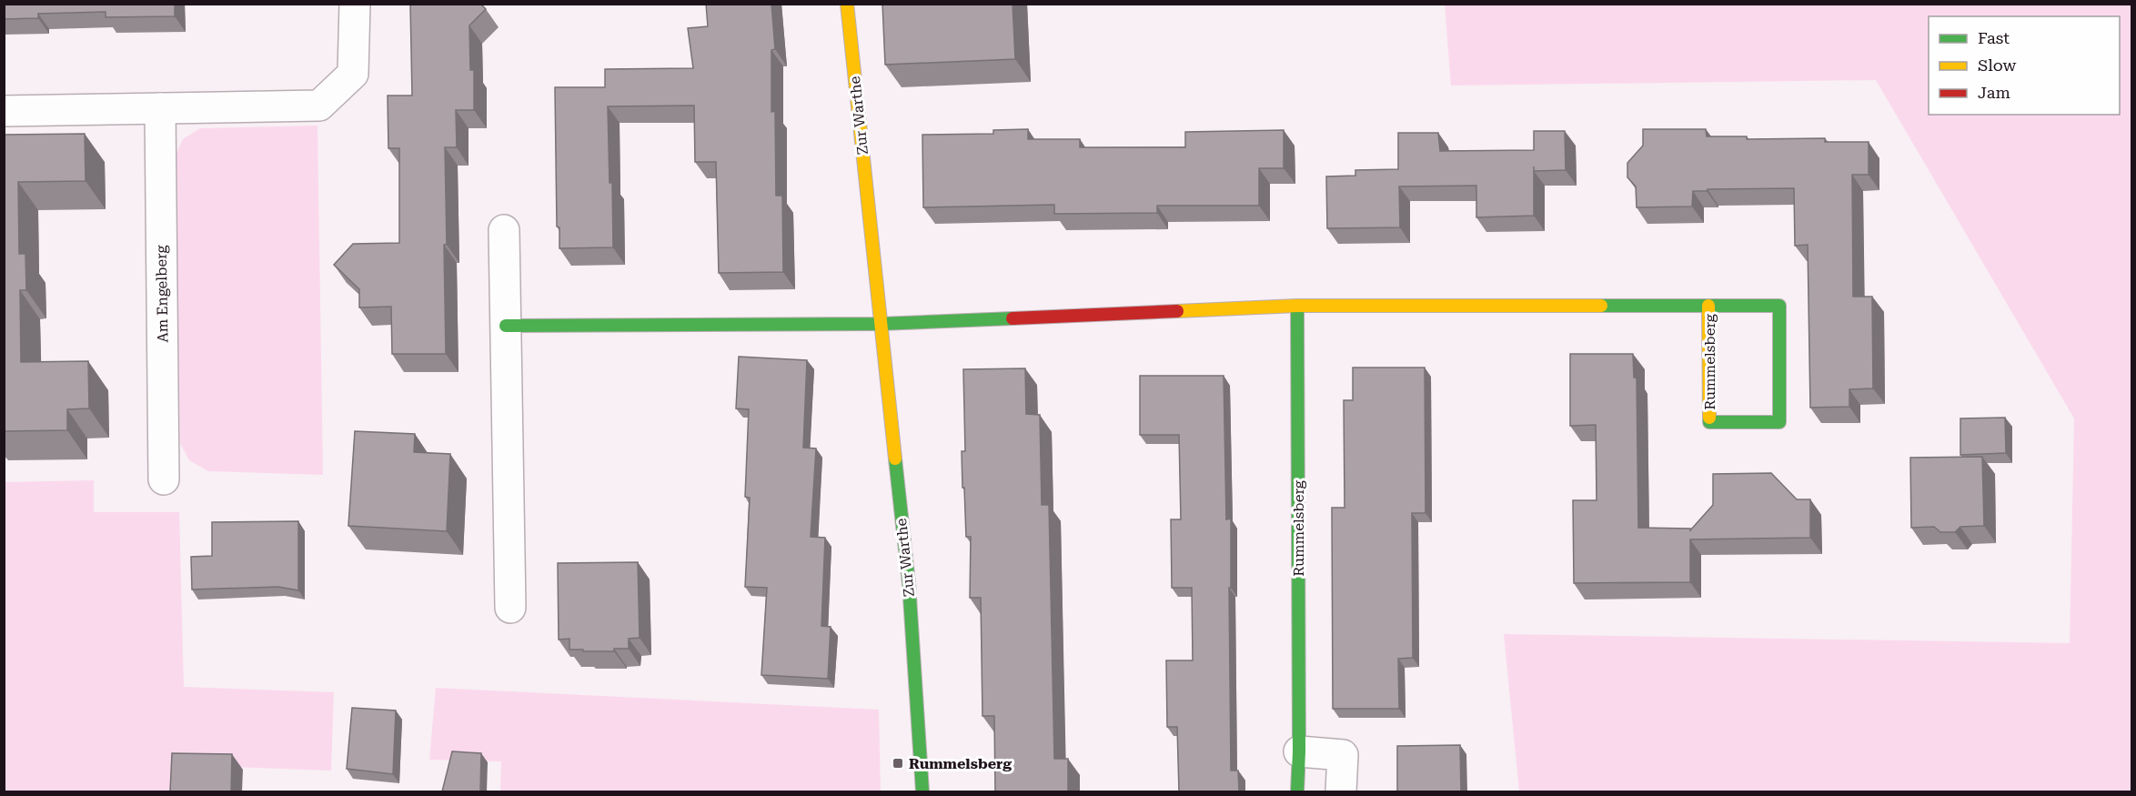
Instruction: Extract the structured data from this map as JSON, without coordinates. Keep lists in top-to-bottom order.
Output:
{
  "streets": {
    "street": ["Zur Warthe", "Am Engelberg", "Rummelsberg"]
  },
  "crossings": [
    ["Zur Warthe", "Rummelsberg"]
  ],
  "places": {
    "transit": ["Rummelsberg"]
  },
  "legend": ["Fast", "Slow", "Jam"]
}
